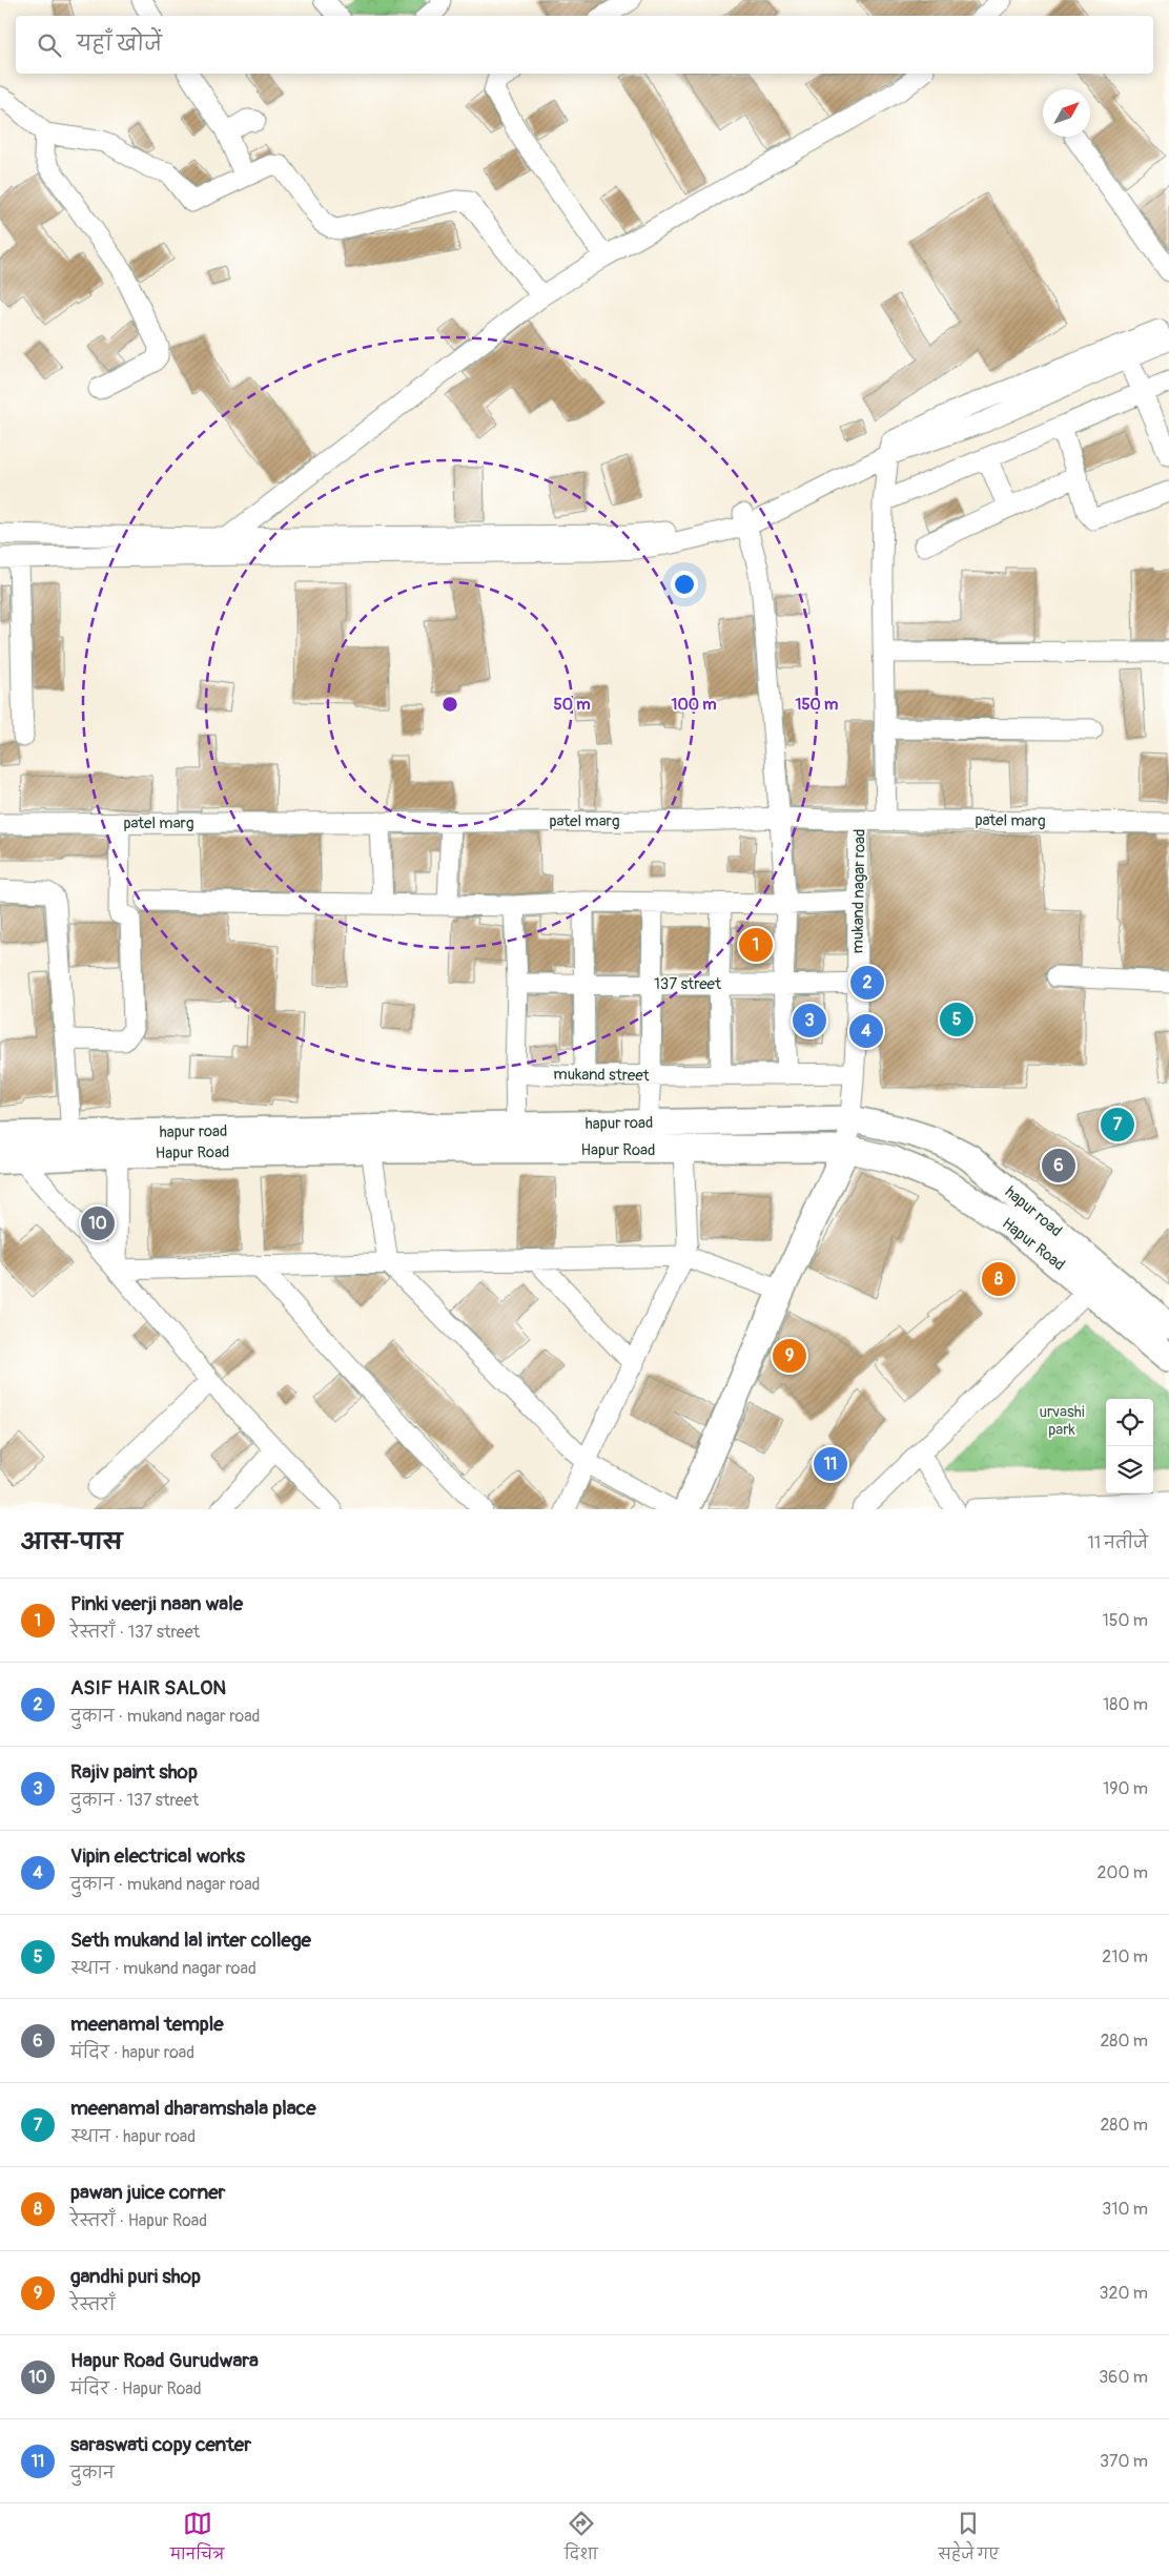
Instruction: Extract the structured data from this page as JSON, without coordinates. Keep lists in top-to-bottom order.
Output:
{
  "streets": {
    "main road": ["hapur road", "Hapur Road"],
    "street": [
      "patel marg",
      "mukand nagar road",
      "137 street",
      "mukand street"
    ]
  },
  "crossings": [
    ["patel marg", "mukand nagar road"],
    ["mukand nagar road", "137 street"],
    ["mukand nagar road", "mukand street"],
    ["mukand nagar road", "hapur road"],
    ["mukand nagar road", "Hapur Road"]
  ],
  "parks": ["urvashi park"],
  "north": "top right",
  "page": {
    "search": "यहाँ खोजें",
    "pins": [
      "1",
      "2",
      "5",
      "3",
      "4",
      "7",
      "6",
      "10",
      "8",
      "9",
      "11"
    ],
    "heading": ["आस-पास", "11 नतीजे"],
    "list": [
      {
        "mark": "1",
        "name": "Pinki veerji naan wale",
        "note": "रेस्तराँ · 137 street",
        "value": "150 m"
      },
      {
        "mark": "2",
        "name": "ASIF HAIR SALON",
        "note": "दुकान · mukand nagar road",
        "value": "180 m"
      },
      {
        "mark": "3",
        "name": "Rajiv paint shop",
        "note": "दुकान · 137 street",
        "value": "190 m"
      },
      {
        "mark": "4",
        "name": "Vipin electrical works",
        "note": "दुकान · mukand nagar road",
        "value": "200 m"
      },
      {
        "mark": "5",
        "name": "Seth mukand lal inter college",
        "note": "स्थान · mukand nagar road",
        "value": "210 m"
      },
      {
        "mark": "6",
        "name": "meenamal temple",
        "note": "मंदिर · hapur road",
        "value": "280 m"
      },
      {
        "mark": "7",
        "name": "meenamal dharamshala place",
        "note": "स्थान · hapur road",
        "value": "280 m"
      },
      {
        "mark": "8",
        "name": "pawan juice corner",
        "note": "रेस्तराँ · Hapur Road",
        "value": "310 m"
      },
      {
        "mark": "9",
        "name": "gandhi puri shop",
        "note": "रेस्तराँ",
        "value": "320 m"
      },
      {
        "mark": "10",
        "name": "Hapur Road Gurudwara",
        "note": "मंदिर · Hapur Road",
        "value": "360 m"
      },
      {
        "mark": "11",
        "name": "saraswati copy center",
        "note": "दुकान",
        "value": "370 m"
      }
    ],
    "nav": ["मानचित्र", "दिशा", "सहेजे गए"]
  },
  "rings": ["50 m", "100 m", "150 m"]
}
